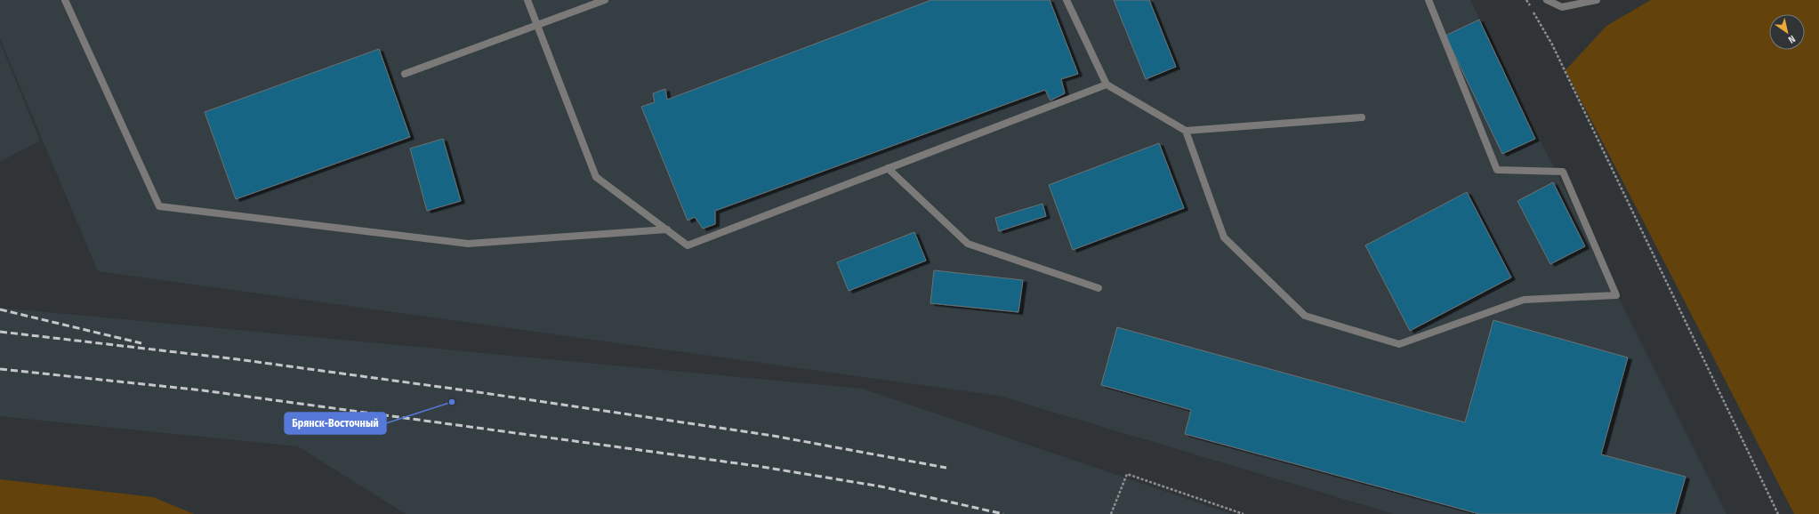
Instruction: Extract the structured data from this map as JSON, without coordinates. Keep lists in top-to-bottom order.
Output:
{
  "places": ["Брянск-Восточный"],
  "north": "bottom right"
}
